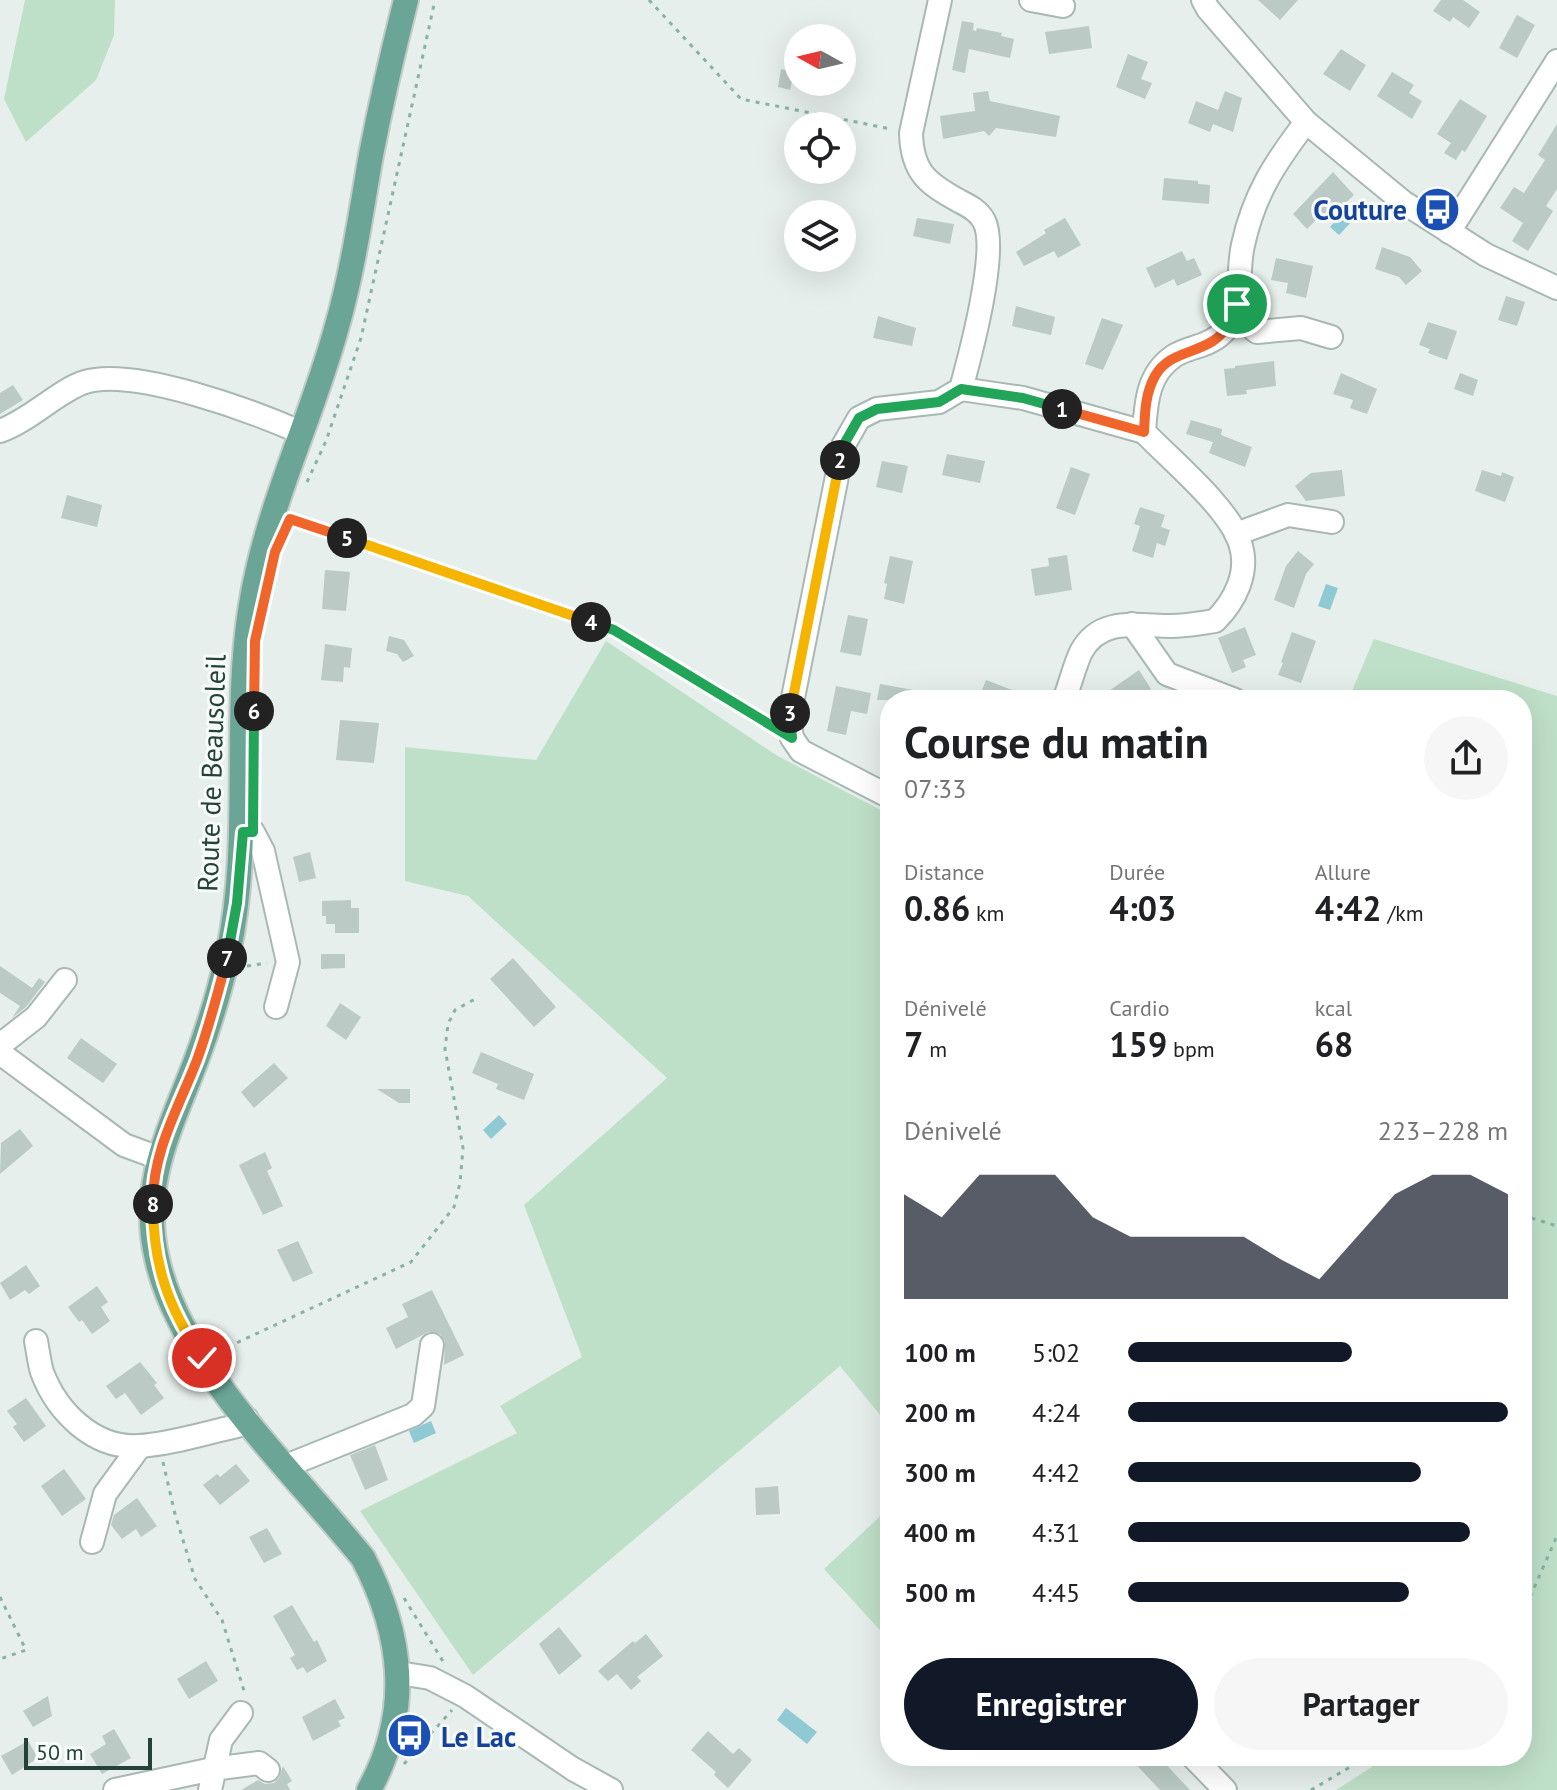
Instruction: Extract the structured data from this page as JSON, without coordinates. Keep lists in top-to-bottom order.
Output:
{
  "streets": {
    "main road": ["Route de Beausoleil"]
  },
  "places": {
    "bus stop": ["Couture", "Le Lac"]
  },
  "scale_bar": "50 m",
  "north": "left",
  "page": {
    "pins": [
      "1",
      "2",
      "5",
      "4",
      "6",
      "3",
      "7",
      "8"
    ],
    "heading": ["Course du matin", "07:33"],
    "stats": [
      ["Distance", "0.86 km"],
      ["Durée", "4:03"],
      ["Allure", "4:42 /km"],
      ["Dénivelé", "7 m"],
      ["Cardio", "159 bpm"],
      ["kcal", "68"]
    ],
    "chart": ["Dénivelé", "223–228 m"],
    "list": [
      {
        "name": "100 m",
        "note": "5:02"
      },
      {
        "name": "200 m",
        "note": "4:24"
      },
      {
        "name": "300 m",
        "note": "4:42"
      },
      {
        "name": "400 m",
        "note": "4:31"
      },
      {
        "name": "500 m",
        "note": "4:45"
      }
    ],
    "buttons": ["Enregistrer", "Partager"],
    "scale": "50 m"
  }
}
